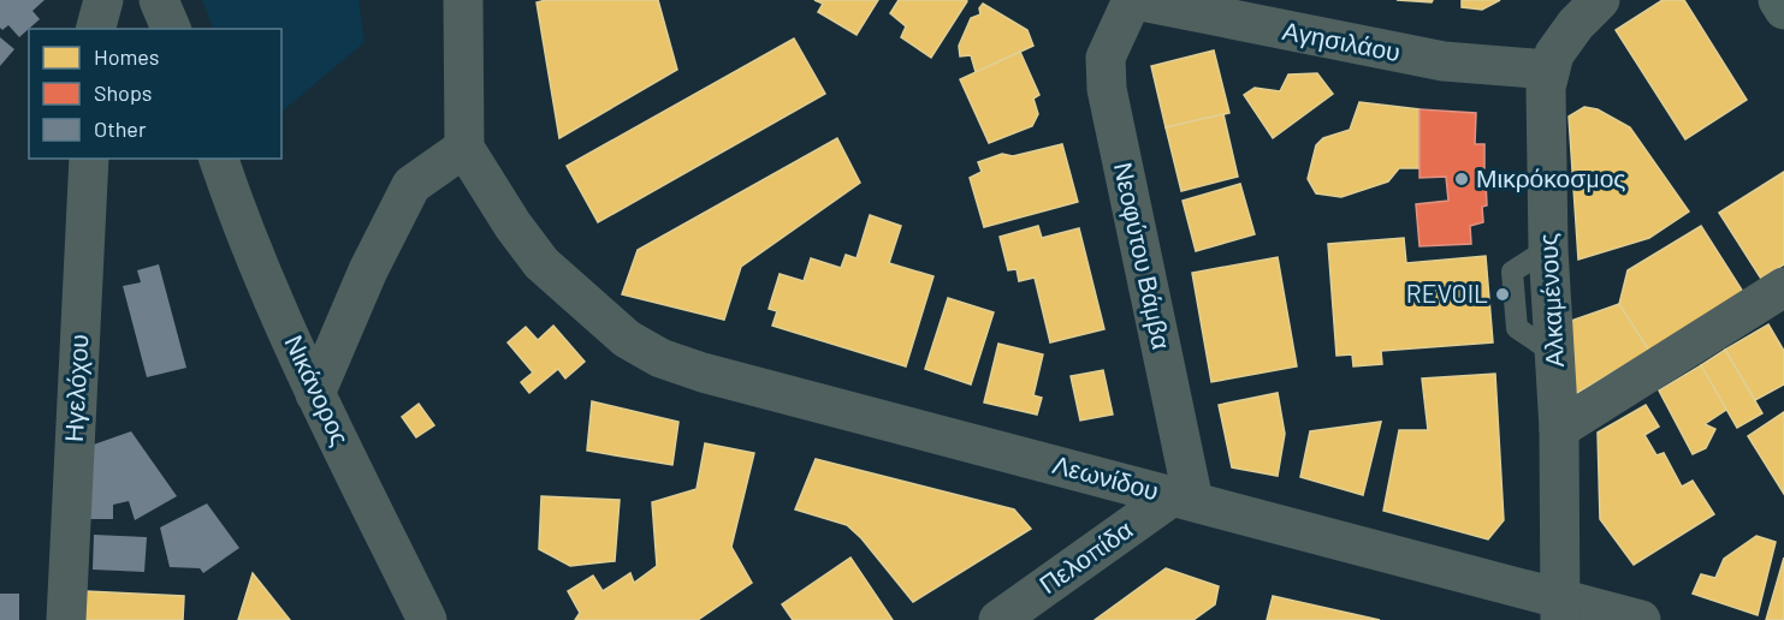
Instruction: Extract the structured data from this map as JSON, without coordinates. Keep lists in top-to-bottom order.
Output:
{
  "streets": {
    "street": [
      "Αγησιλάου",
      "Νεοφύτου Βάμβα",
      "Αλκαμένους",
      "Ηγελόχου",
      "Νικάνορος",
      "Λεωνίδου",
      "Πελοπίδα"
    ]
  },
  "crossings": [
    ["Αγησιλάου", "Νεοφύτου Βάμβα"],
    ["Αγησιλάου", "Αλκαμένους"],
    ["Νεοφύτου Βάμβα", "Λεωνίδου"],
    ["Νεοφύτου Βάμβα", "Πελοπίδα"],
    ["Αλκαμένους", "Λεωνίδου"],
    ["Λεωνίδου", "Πελοπίδα"]
  ],
  "places": ["Μικρόκοσμος", "REVOIL"],
  "legend": ["Homes", "Shops", "Other"]
}
